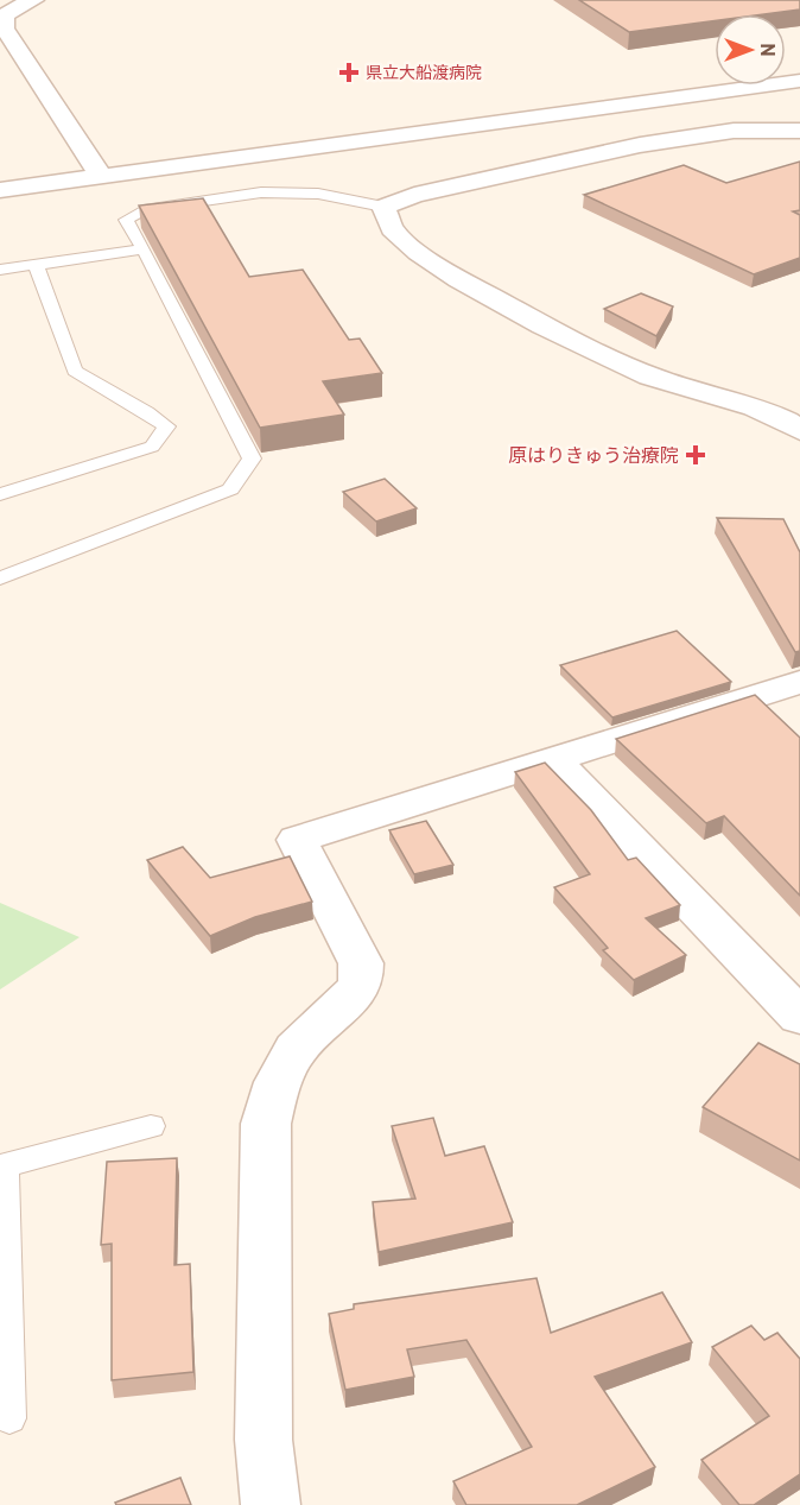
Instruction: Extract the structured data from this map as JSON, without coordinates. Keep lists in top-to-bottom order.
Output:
{
  "places": {
    "health": ["県立大船渡病院", "原はりきゅう治療院"]
  },
  "north": "right"
}
